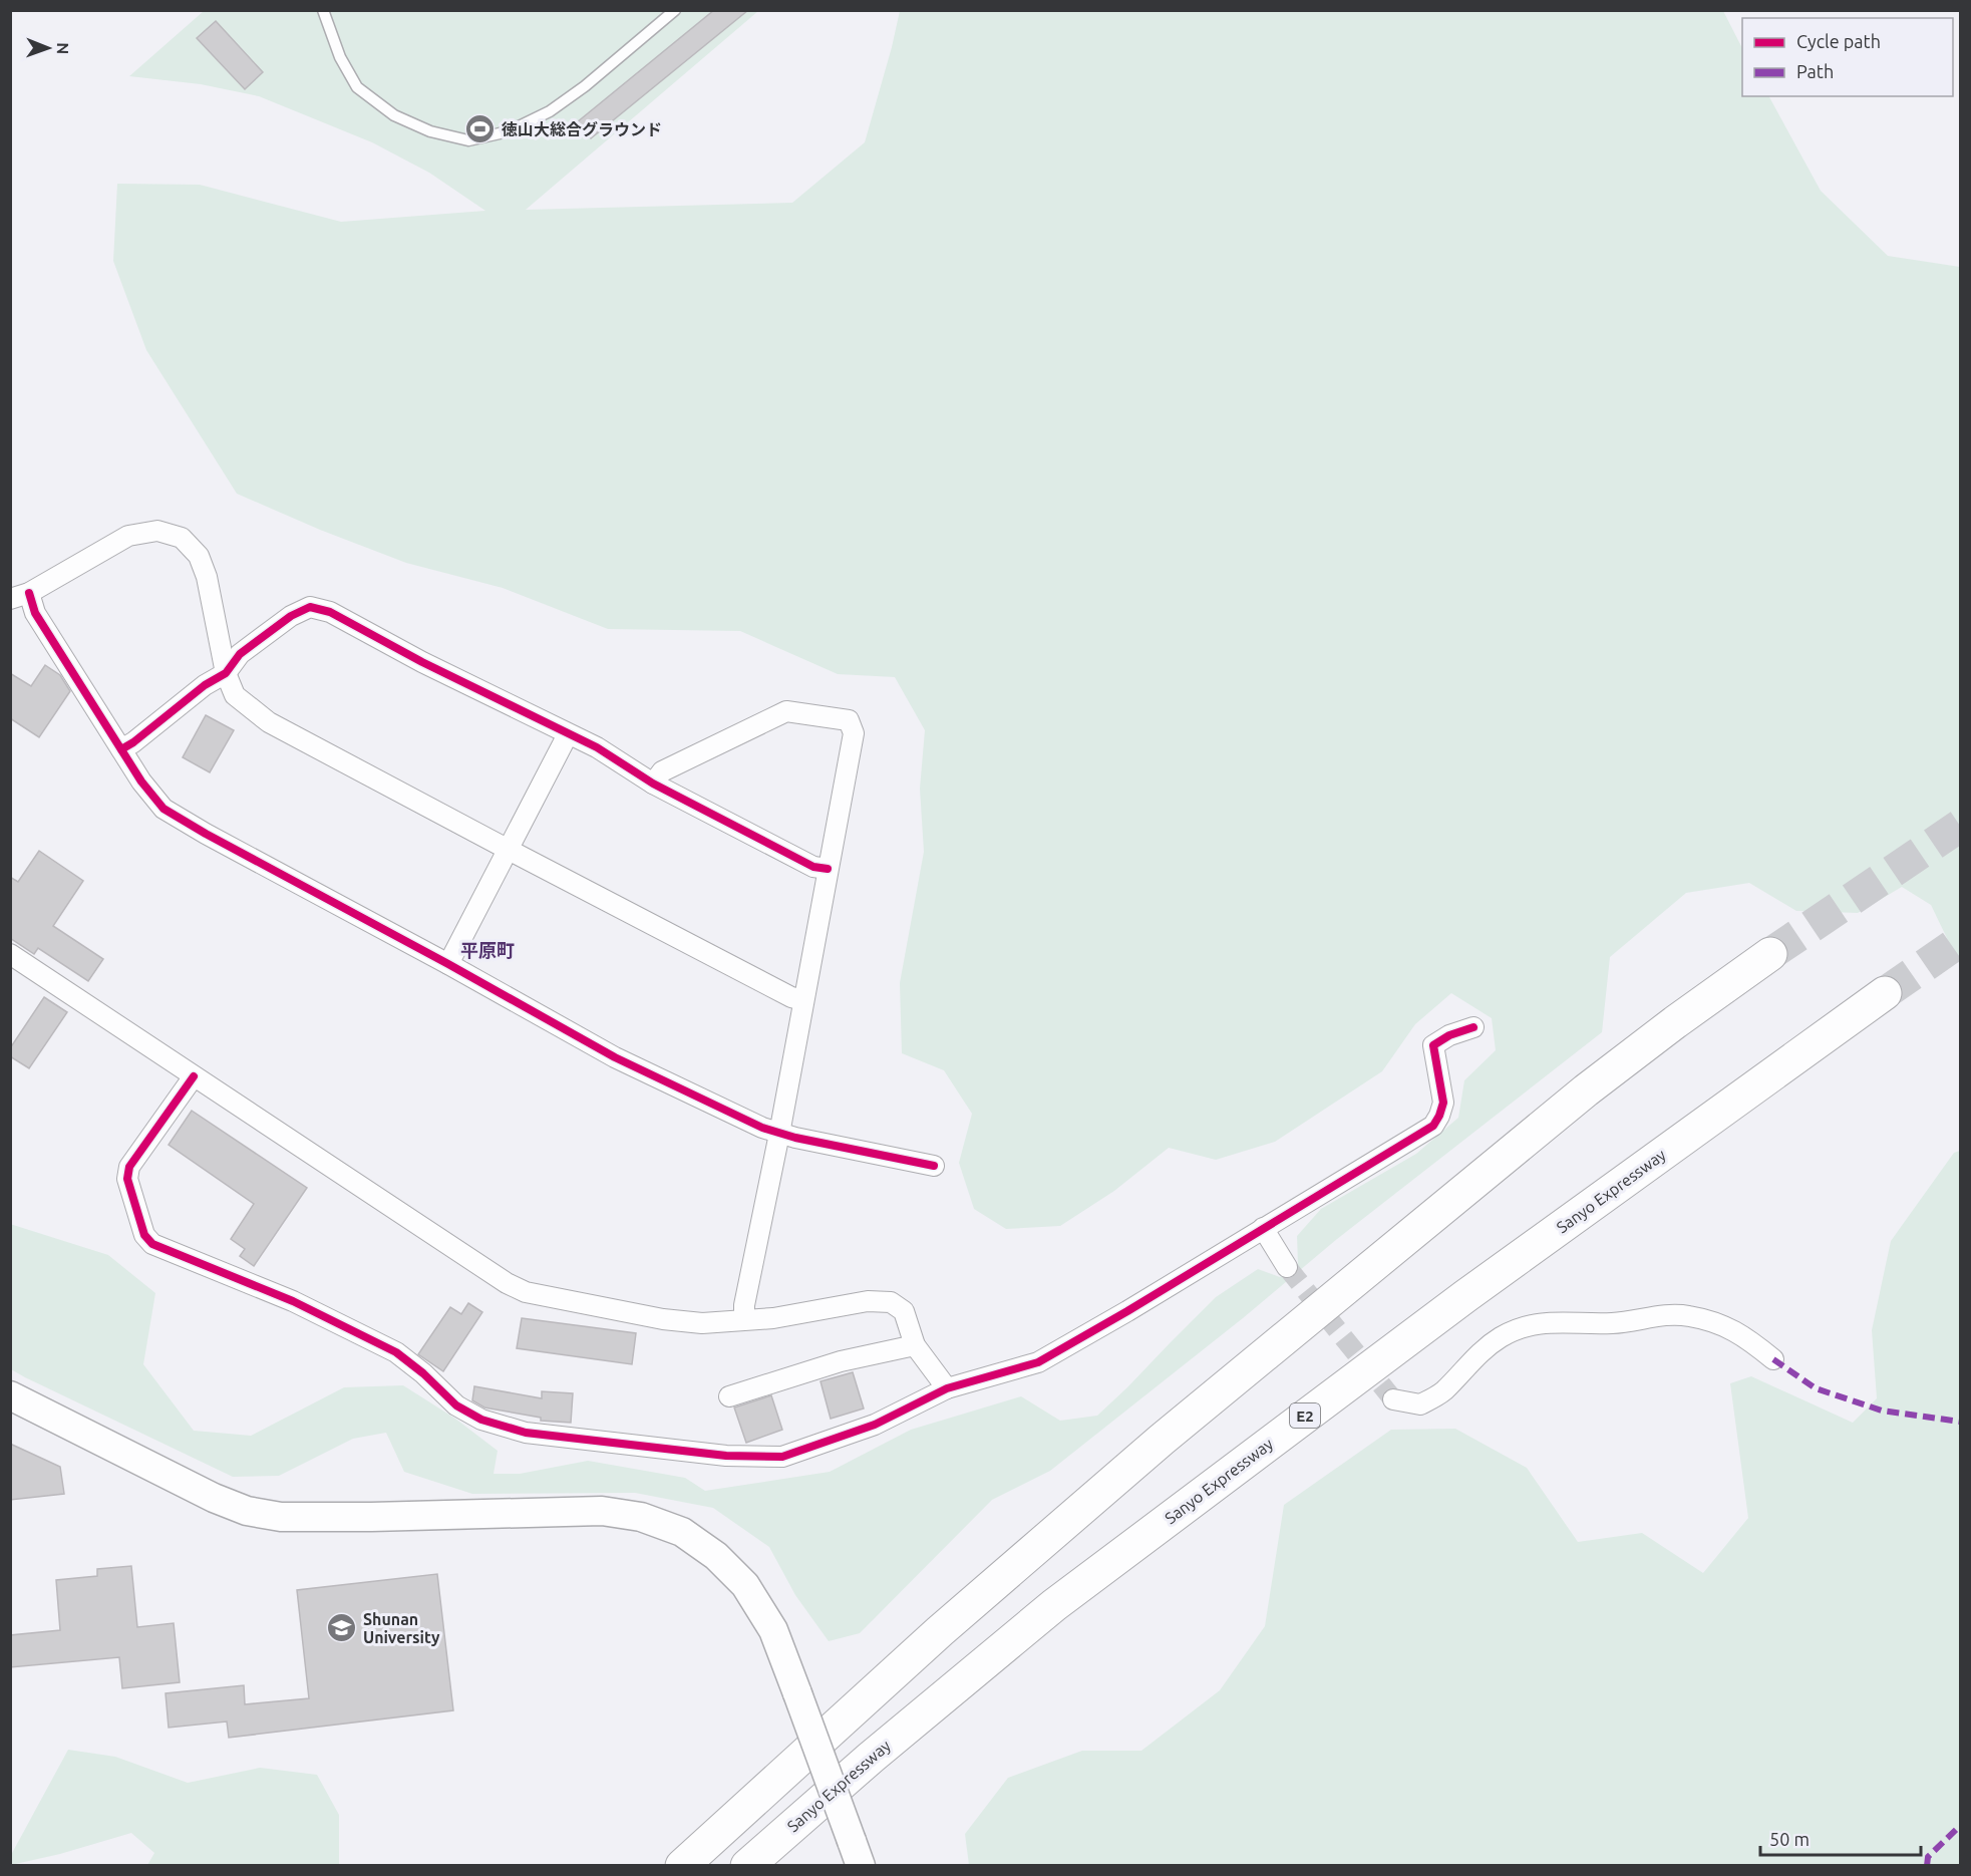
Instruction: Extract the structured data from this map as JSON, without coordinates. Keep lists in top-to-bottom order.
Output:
{
  "streets": {
    "highway": ["Sanyo Expressway", "E2"]
  },
  "districts": ["平原町"],
  "places": {
    "sports": ["徳山大総合グラウンド"],
    "school or university": ["Shunan University"]
  },
  "legend": ["Cycle path", "Path"],
  "scale_bar": "50 m",
  "north": "right"
}
